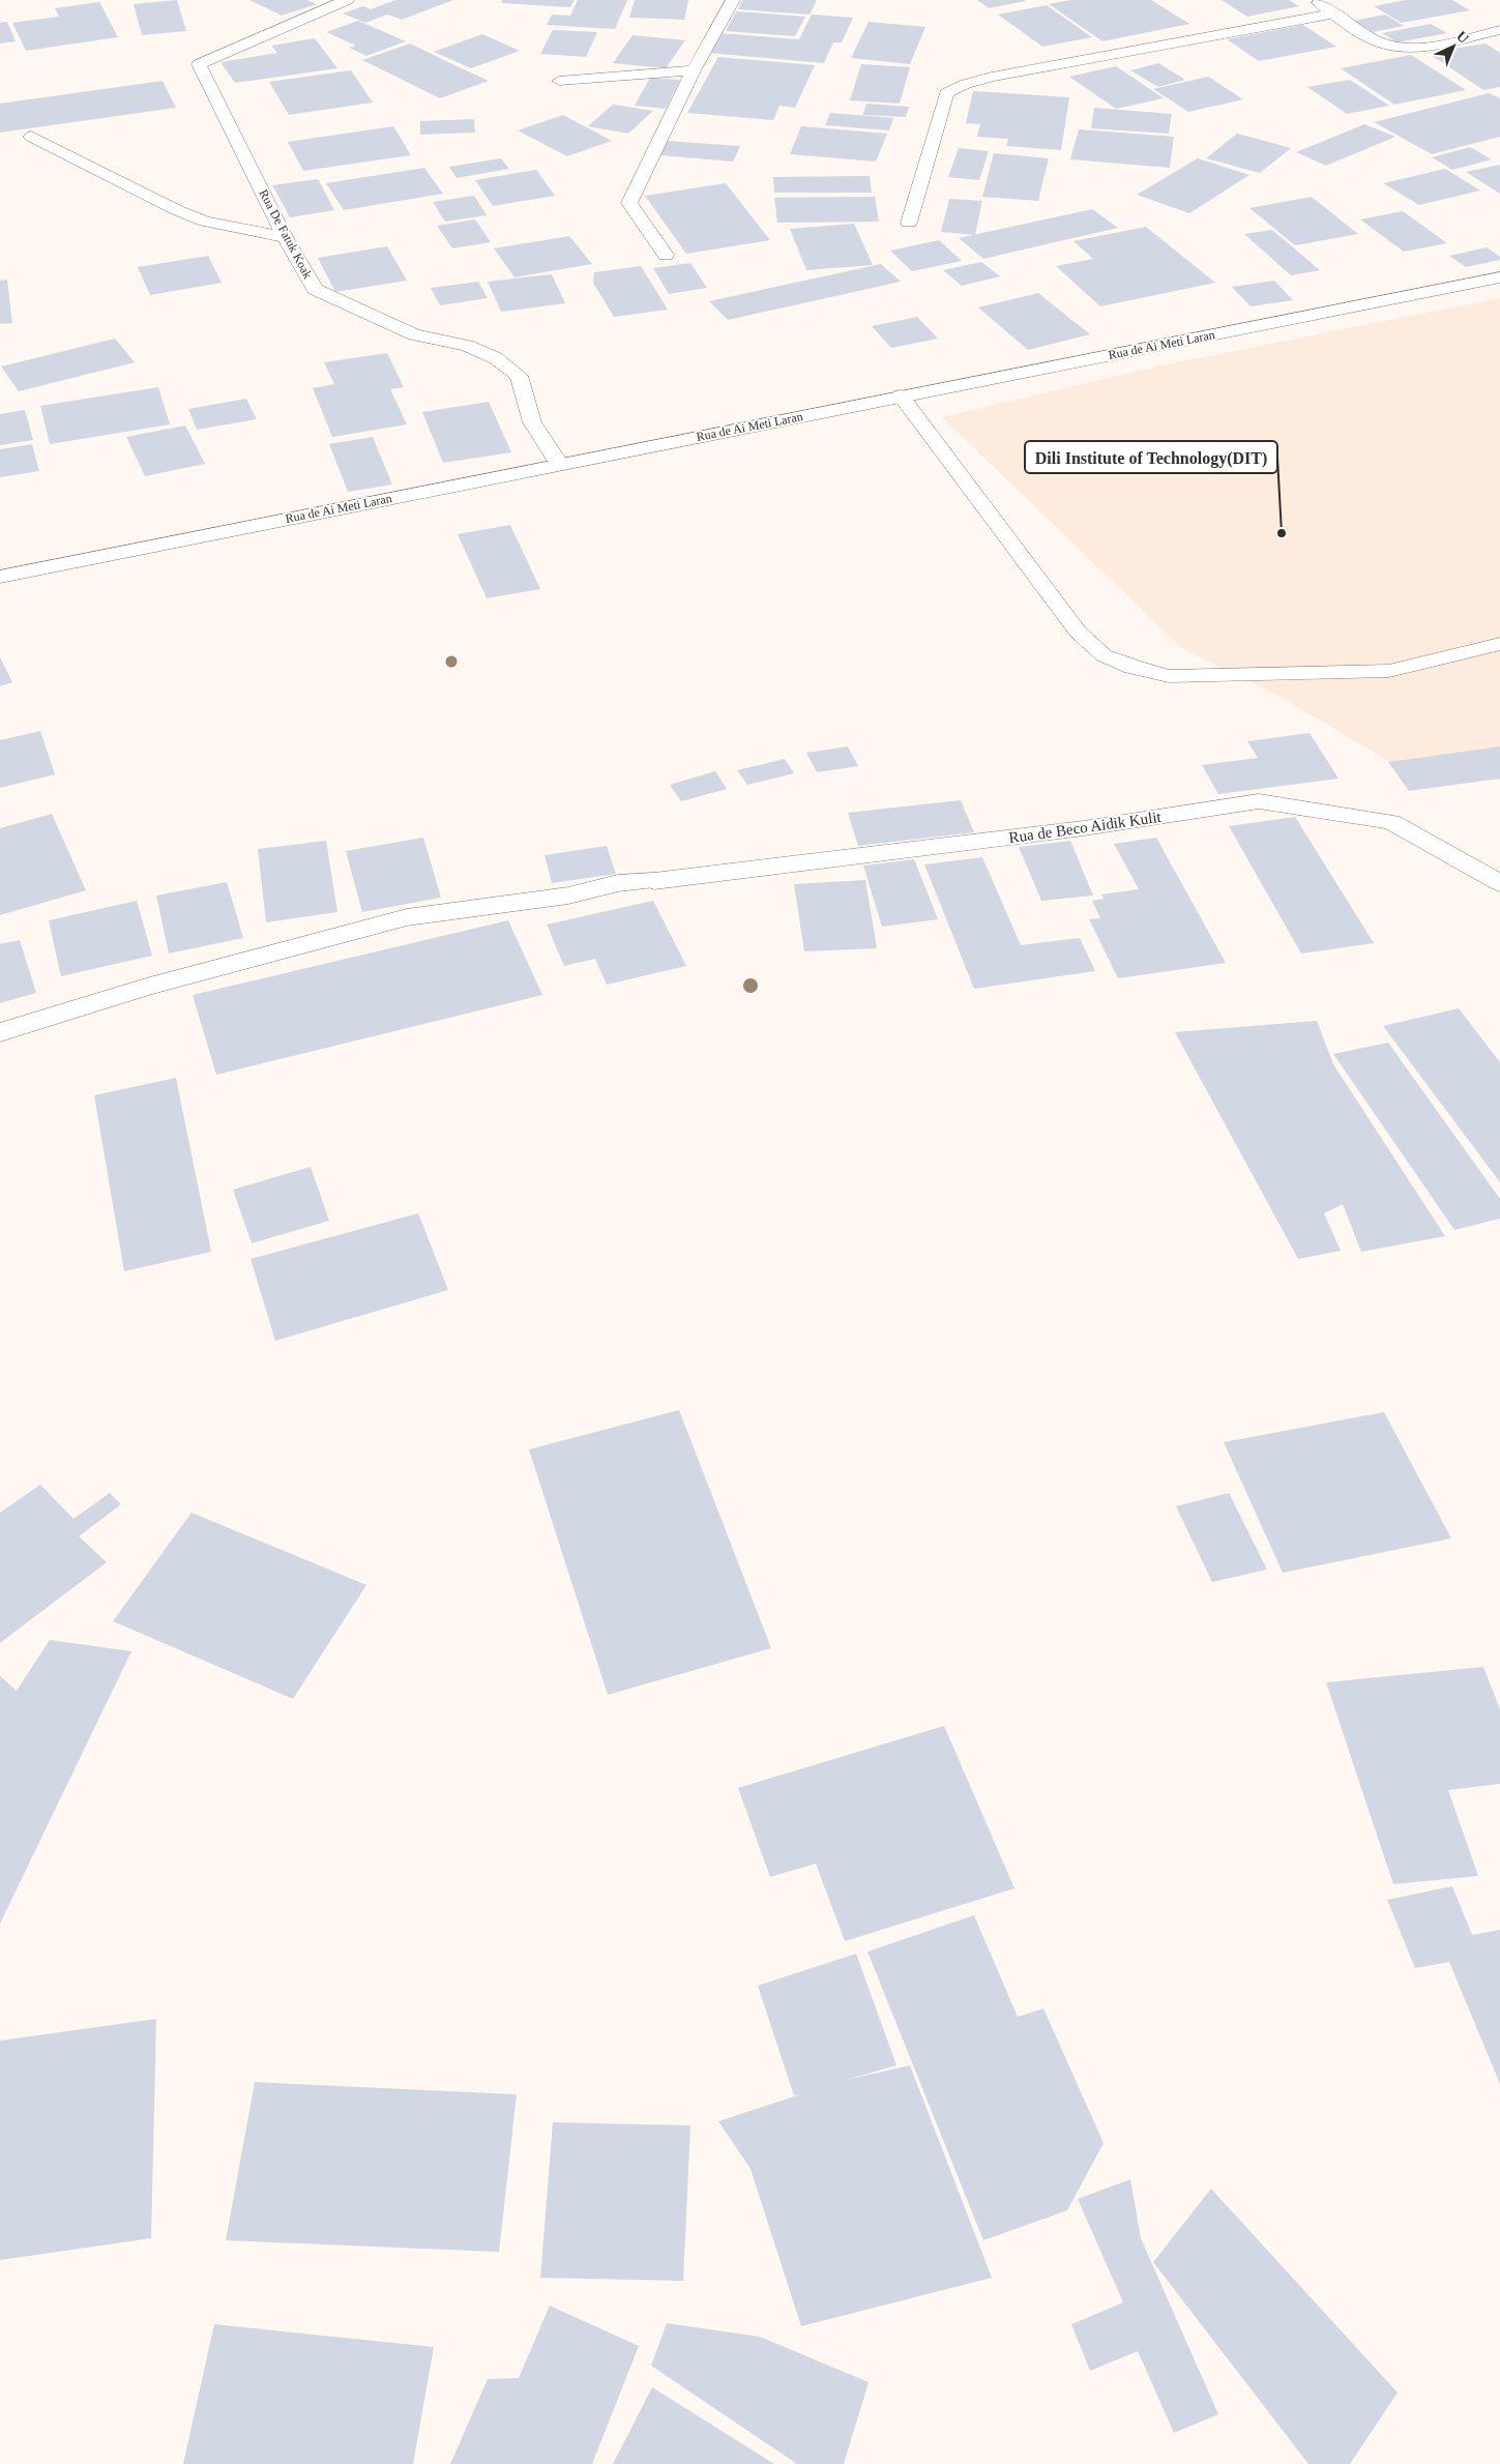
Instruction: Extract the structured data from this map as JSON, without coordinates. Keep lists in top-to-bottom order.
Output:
{
  "streets": {
    "street": ["Rua De Fatuk Koak", "Rua de Ai Meti Laran", "Rua de Beco Aidik Kulit"]
  },
  "crossings": [
    ["Rua De Fatuk Koak", "Rua de Ai Meti Laran"]
  ],
  "places": ["Dili Institute of Technology(DIT)"],
  "north": "top right"
}
